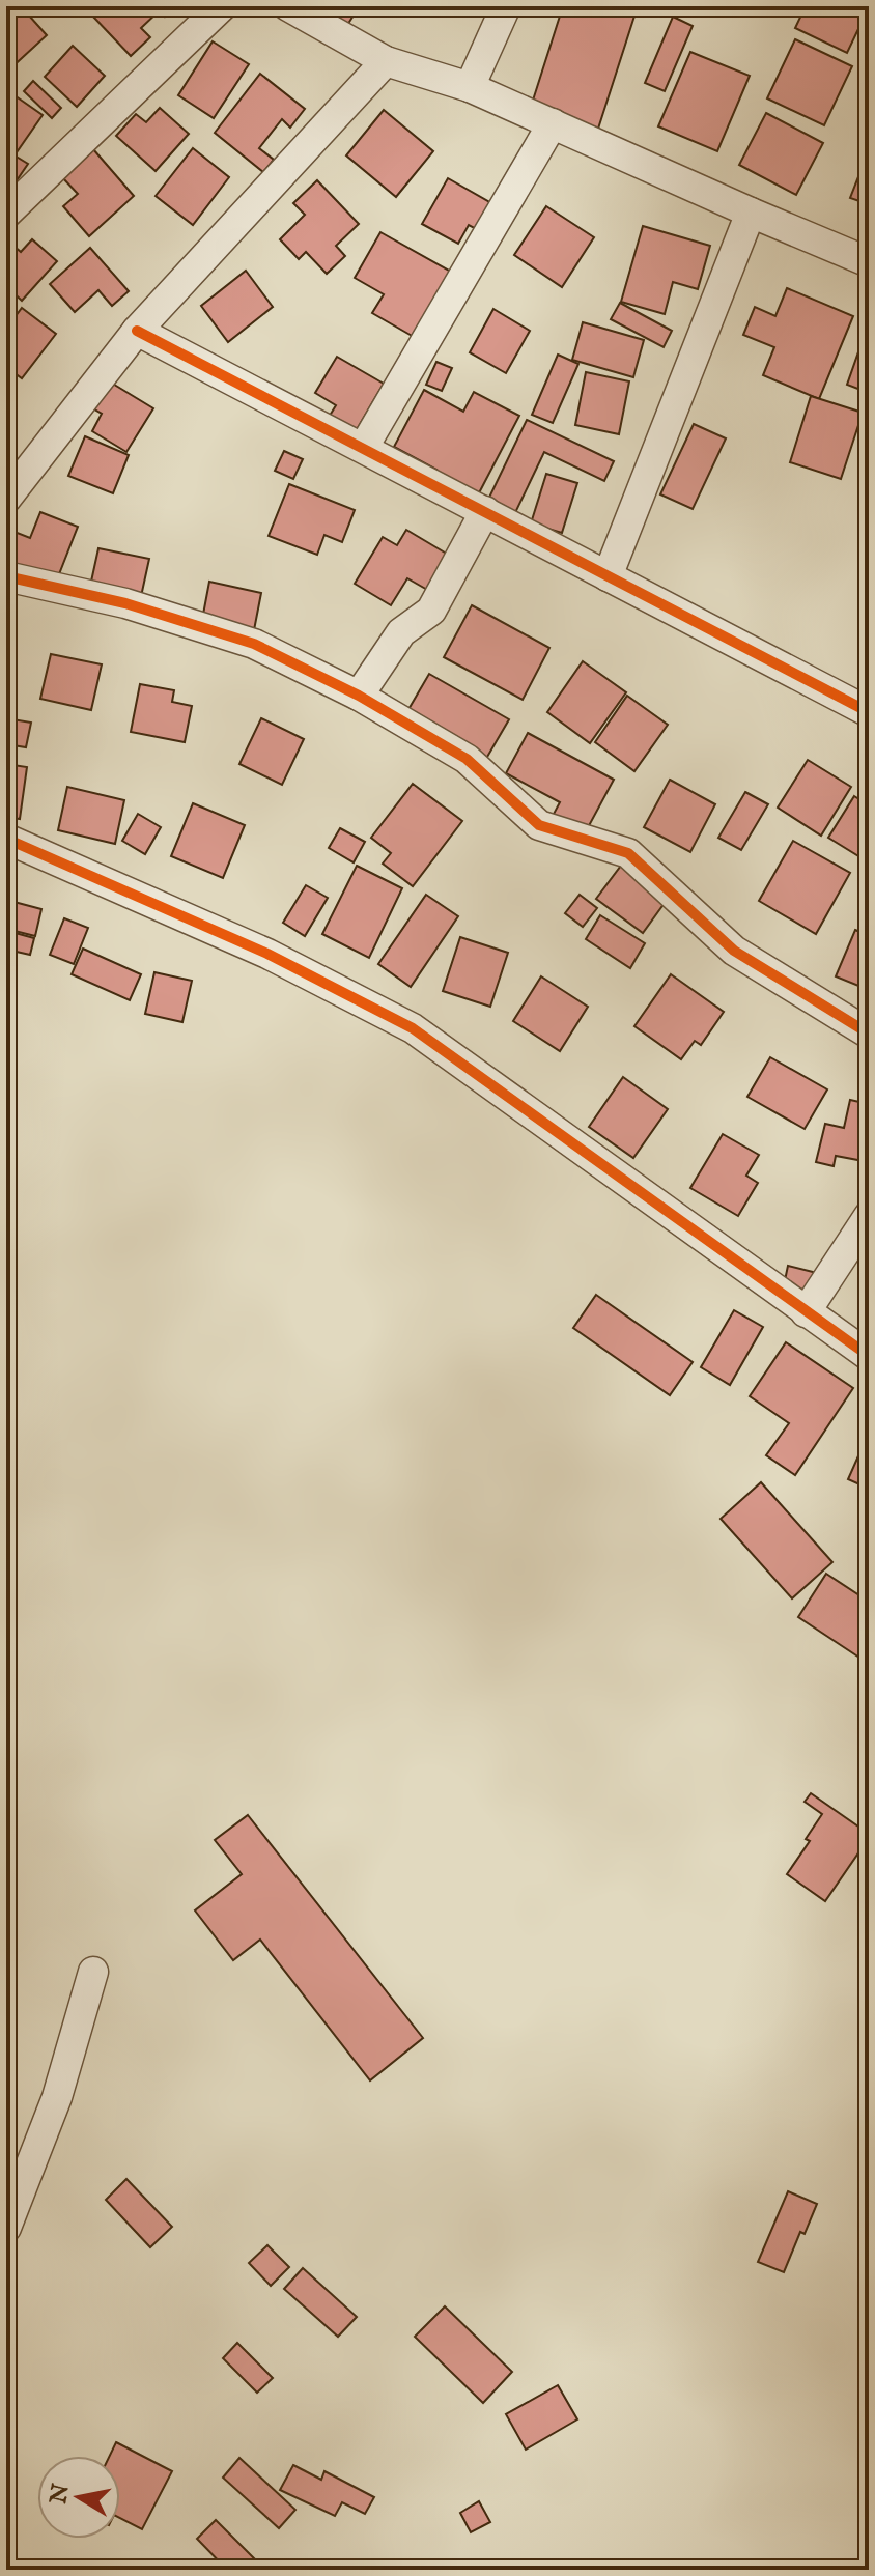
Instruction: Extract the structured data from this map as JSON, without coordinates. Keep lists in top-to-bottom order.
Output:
{
  "north": "left"
}
